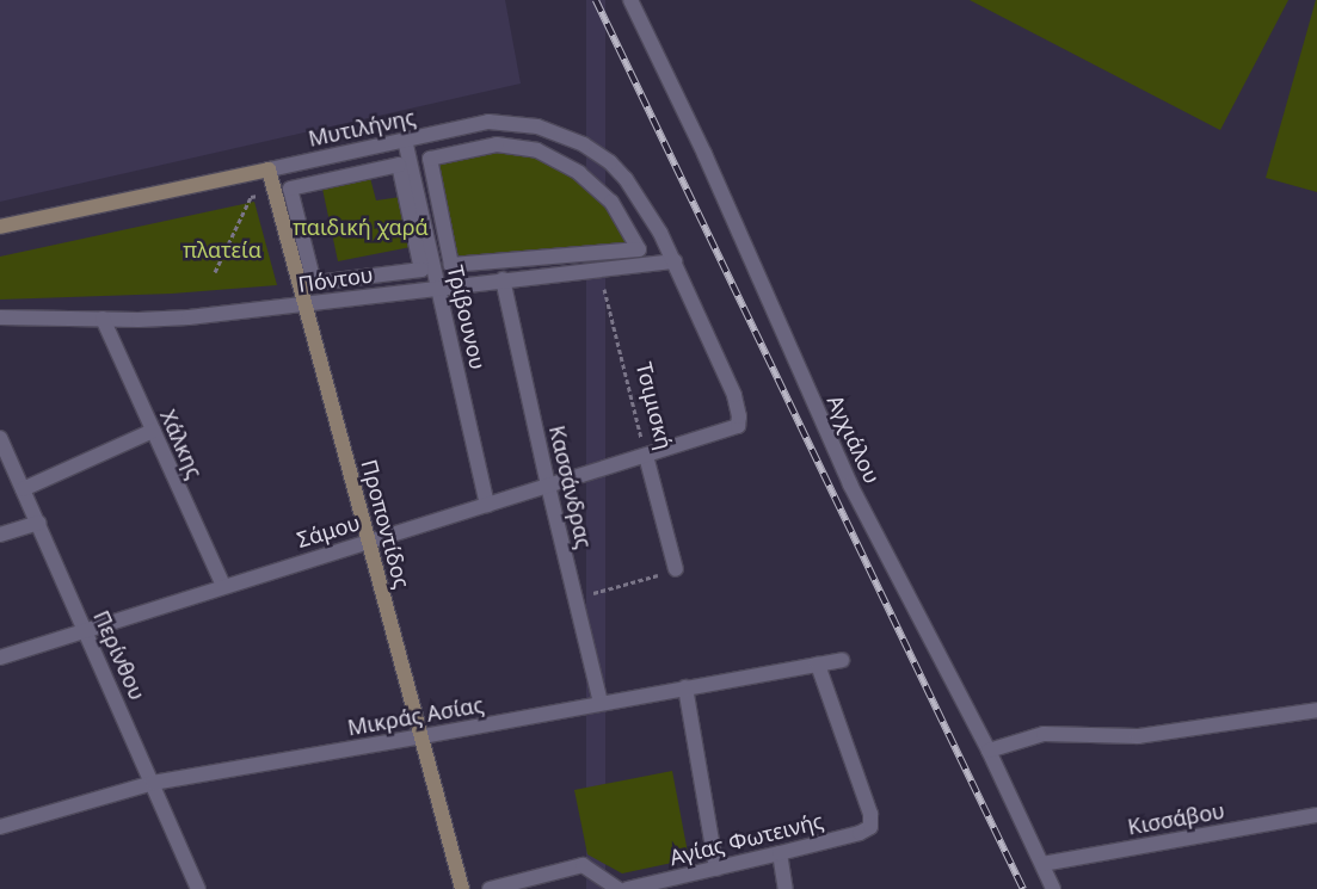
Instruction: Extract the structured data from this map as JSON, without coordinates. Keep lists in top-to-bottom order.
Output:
{
  "streets": {
    "street": [
      "Μυτιλήνης",
      "Πόντου",
      "Τρίβουνου",
      "Τσιμισκή",
      "Αγχιάλου",
      "Χάλκης",
      "Κασσάνδρας",
      "Προποντίδος",
      "Σάμου",
      "Περίνθου",
      "Μικράς Ασίας",
      "Κισσάβου",
      "Αγίας Φωτεινής"
    ]
  },
  "crossings": [
    ["Μυτιλήνης", "Πόντου"],
    ["Μυτιλήνης", "Τρίβουνου"],
    ["Μυτιλήνης", "Προποντίδος"],
    ["Μυτιλήνης", "Σάμου"],
    ["Πόντου", "Τρίβουνου"],
    ["Πόντου", "Τσιμισκή"],
    ["Πόντου", "Χάλκης"],
    ["Πόντου", "Κασσάνδρας"],
    ["Πόντου", "Προποντίδος"],
    ["Τρίβουνου", "Σάμου"],
    ["Τσιμισκή", "Σάμου"],
    ["Αγχιάλου", "Κισσάβου"],
    ["Χάλκης", "Σάμου"],
    ["Κασσάνδρας", "Σάμου"],
    ["Κασσάνδρας", "Μικράς Ασίας"],
    ["Προποντίδος", "Σάμου"],
    ["Προποντίδος", "Μικράς Ασίας"],
    ["Σάμου", "Περίνθου"],
    ["Περίνθου", "Μικράς Ασίας"],
    ["Μικράς Ασίας", "Αγίας Φωτεινής"]
  ],
  "parks": ["παιδική χαρά", "πλατεία"]
}
